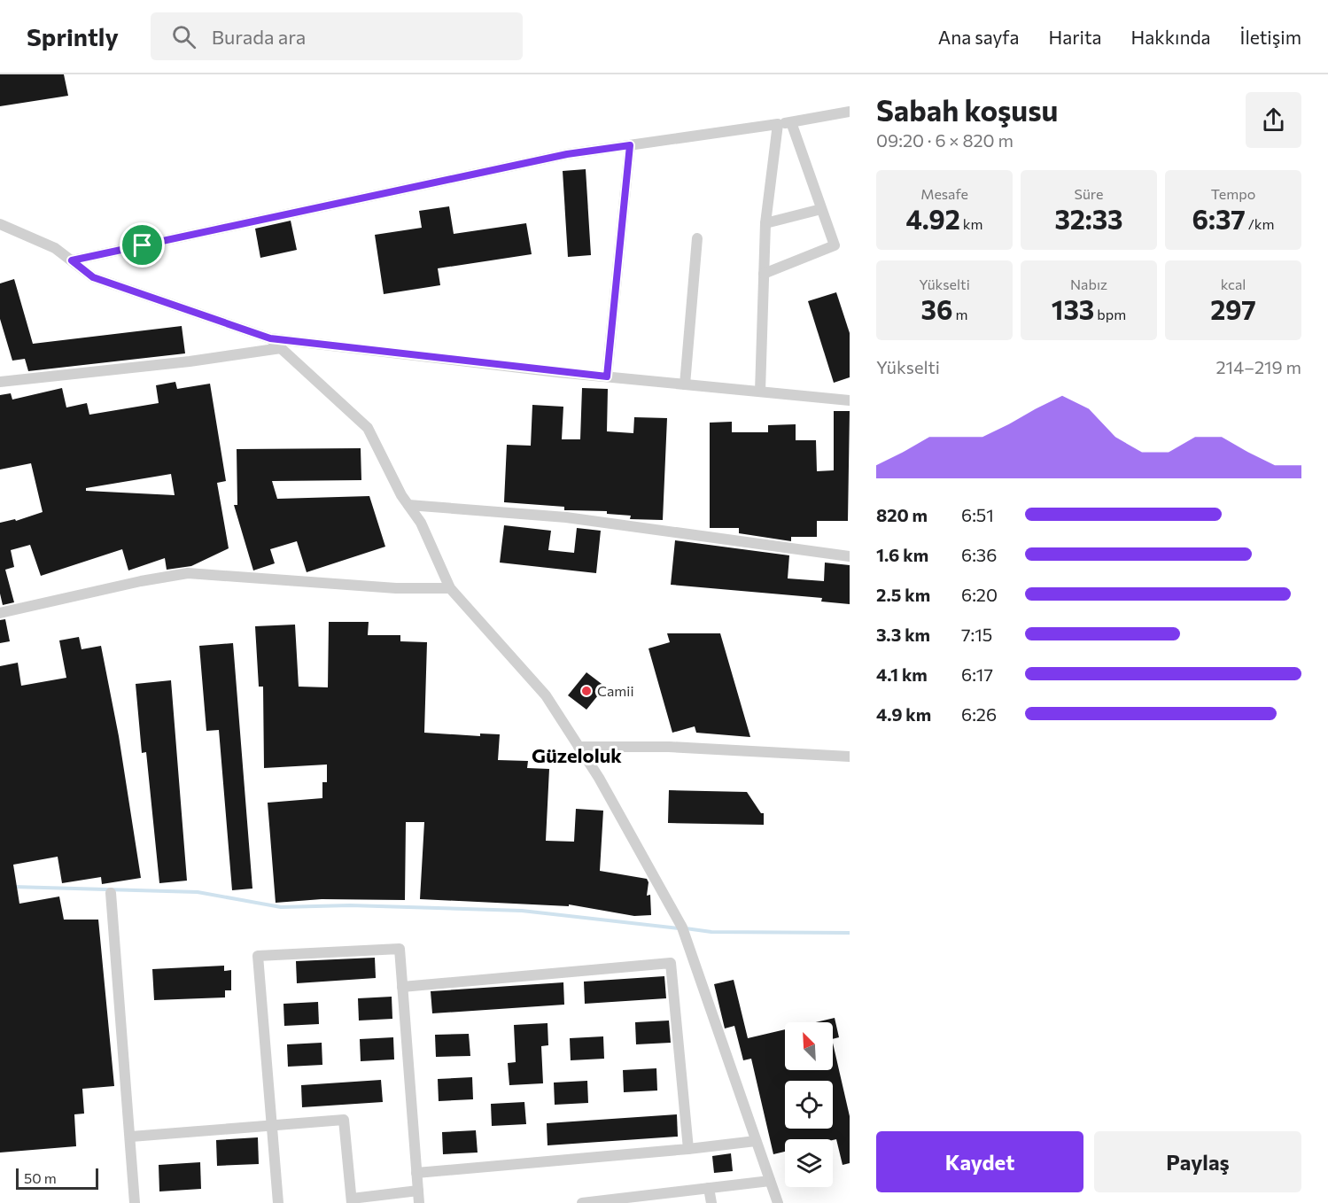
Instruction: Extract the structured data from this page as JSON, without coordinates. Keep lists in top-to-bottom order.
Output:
{
  "districts": ["Güzeloluk"],
  "places": ["Camii"],
  "scale_bar": "50 m",
  "north": "top left",
  "page": {
    "header": "Sprintly",
    "search": "Burada ara",
    "nav": [
      "Ana sayfa",
      "Harita",
      "Hakkında",
      "İletişim"
    ],
    "heading": ["Sabah koşusu", "09:20 · 6 × 820 m"],
    "stats": [
      ["Mesafe", "4.92 km"],
      ["Süre", "32:33"],
      ["Tempo", "6:37 /km"],
      ["Yükselti", "36 m"],
      ["Nabız", "133 bpm"],
      ["kcal", "297"]
    ],
    "chart": ["Yükselti", "214–219 m"],
    "list": [
      {
        "name": "820 m",
        "note": "6:51"
      },
      {
        "name": "1.6 km",
        "note": "6:36"
      },
      {
        "name": "2.5 km",
        "note": "6:20"
      },
      {
        "name": "3.3 km",
        "note": "7:15"
      },
      {
        "name": "4.1 km",
        "note": "6:17"
      },
      {
        "name": "4.9 km",
        "note": "6:26"
      }
    ],
    "buttons": ["Kaydet", "Paylaş"],
    "scale": "50 m"
  }
}
